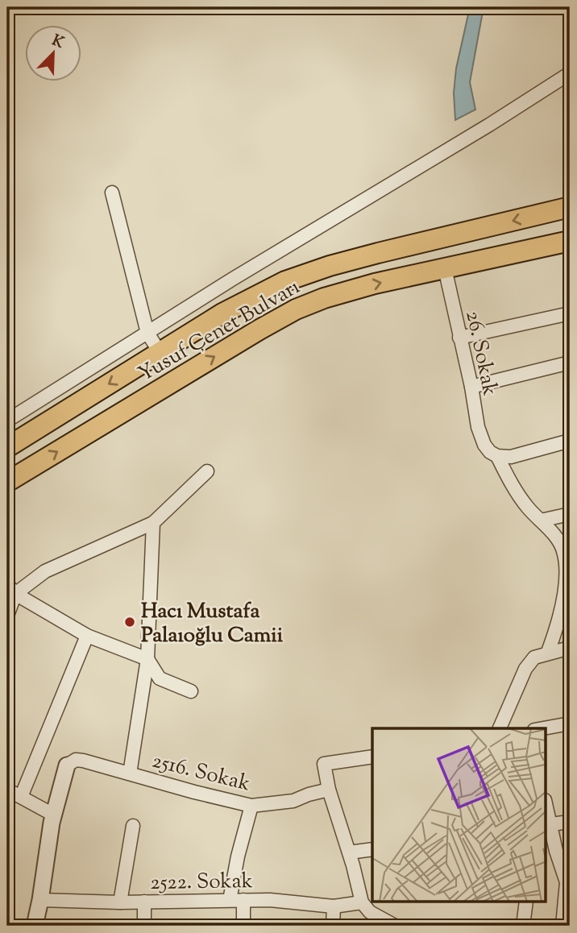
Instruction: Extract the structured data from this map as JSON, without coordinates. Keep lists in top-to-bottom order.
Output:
{
  "streets": {
    "highway": ["Yusuf Çenet Bulvarı"],
    "street": ["26. Sokak", "2516. Sokak", "2522. Sokak"]
  },
  "crossings": [
    ["Yusuf Çenet Bulvarı", "26. Sokak"]
  ],
  "places": ["Hacı Mustafa Palaıoğlu Camii"],
  "north": "top right"
}
